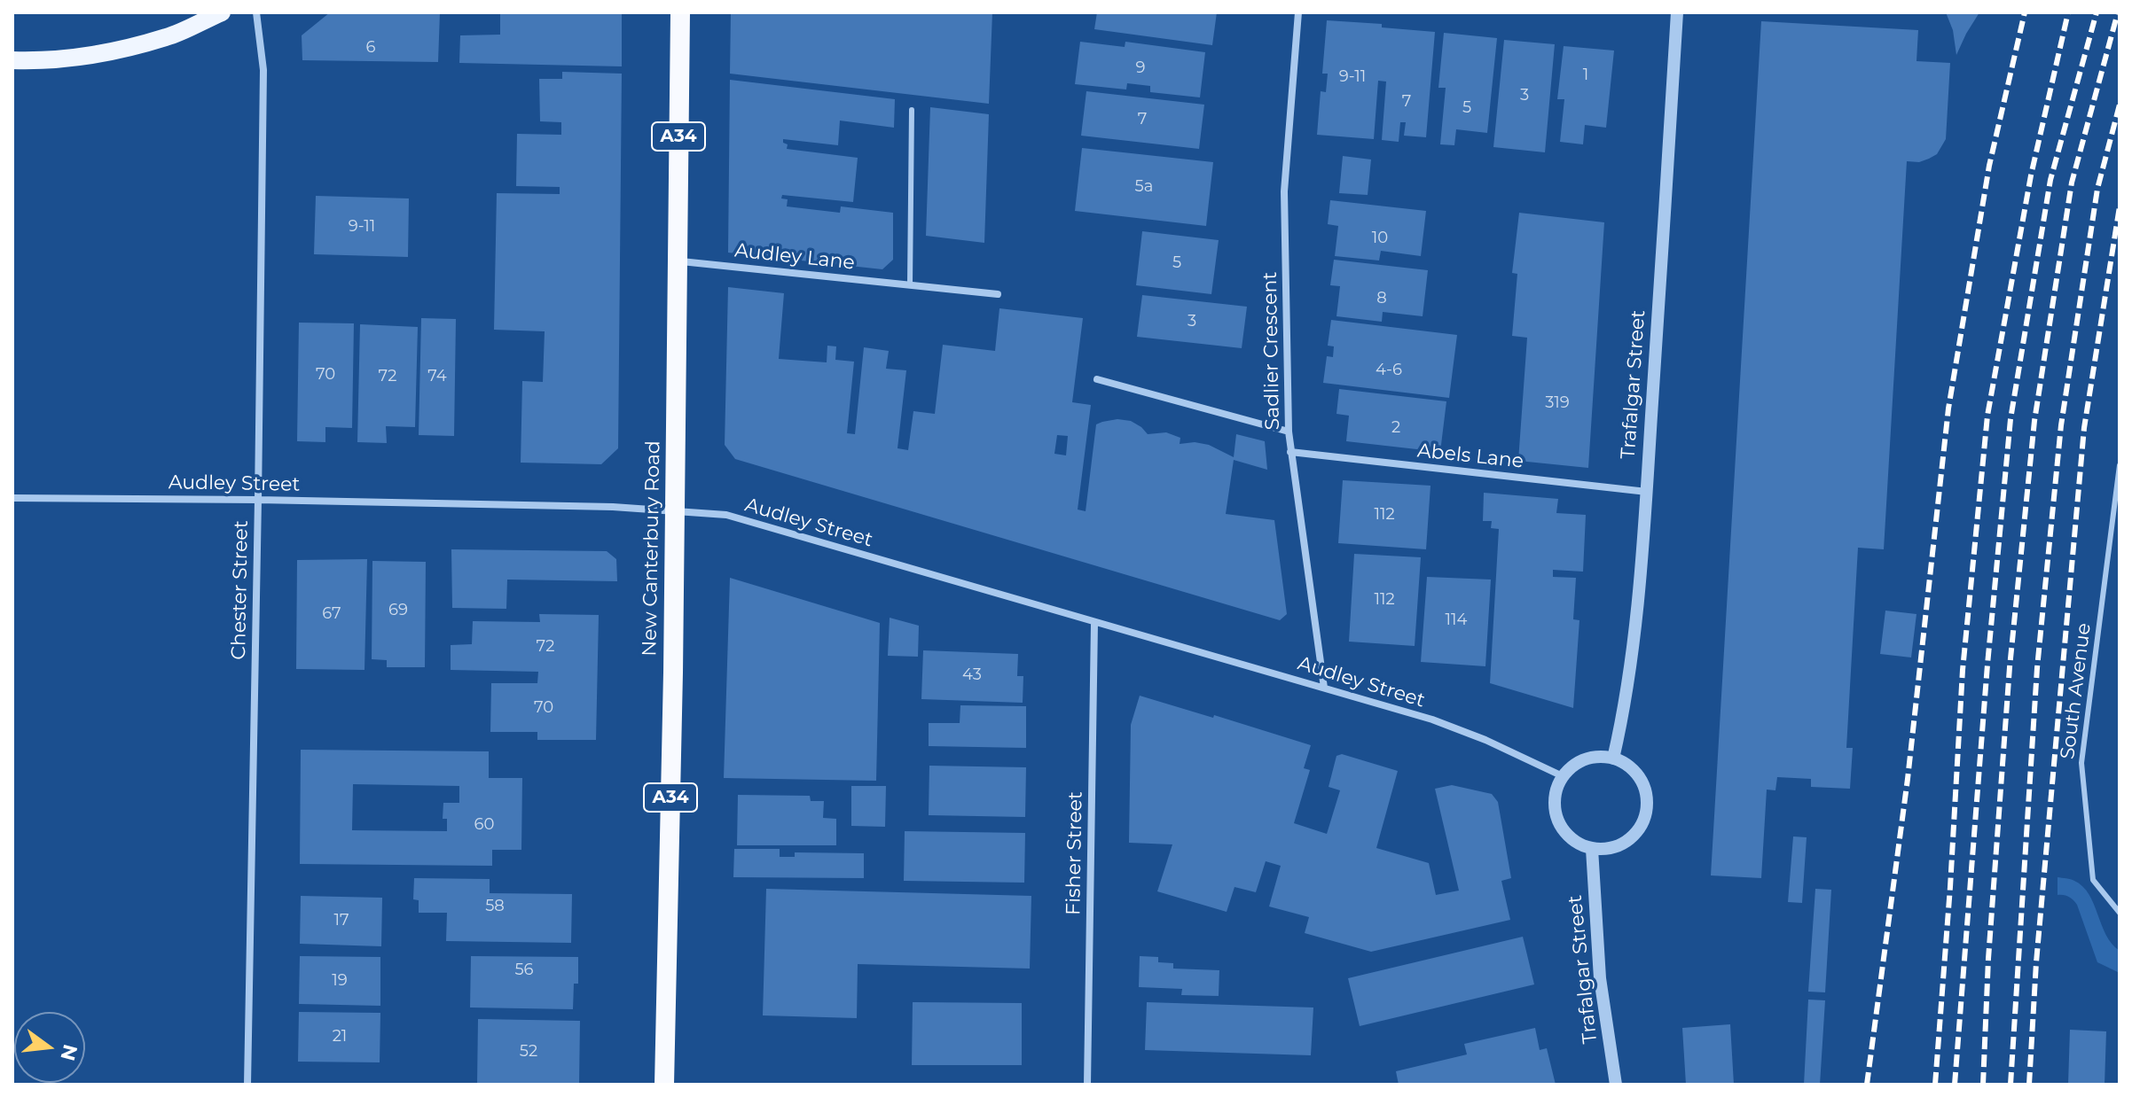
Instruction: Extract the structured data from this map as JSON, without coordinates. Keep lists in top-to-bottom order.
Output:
{
  "streets": {
    "highway": ["A34", "New Canterbury Road"],
    "street": [
      "Audley Lane",
      "Sadlier Crescent",
      "Trafalgar Street",
      "Abels Lane",
      "Audley Street",
      "Chester Street",
      "Fisher Street"
    ],
    "lane": ["South Avenue"]
  },
  "crossings": [
    ["Audley Lane", "New Canterbury Road"],
    ["Sadlier Crescent", "Abels Lane"],
    ["Sadlier Crescent", "Audley Street"],
    ["Trafalgar Street", "Abels Lane"],
    ["Trafalgar Street", "Audley Street"],
    ["Audley Street", "New Canterbury Road"],
    ["Audley Street", "Chester Street"],
    ["Audley Street", "Fisher Street"]
  ],
  "house_numbers": [
    "6",
    "9",
    "1",
    "9-11",
    "3",
    "7",
    "5",
    "7",
    "5a",
    "9-11",
    "10",
    "5",
    "8",
    "3",
    "4-6",
    "70",
    "72",
    "74",
    "319",
    "2",
    "112",
    "112",
    "69",
    "67",
    "114",
    "72",
    "43",
    "70",
    "60",
    "58",
    "17",
    "56",
    "19",
    "21",
    "52"
  ],
  "north": "right"
}
